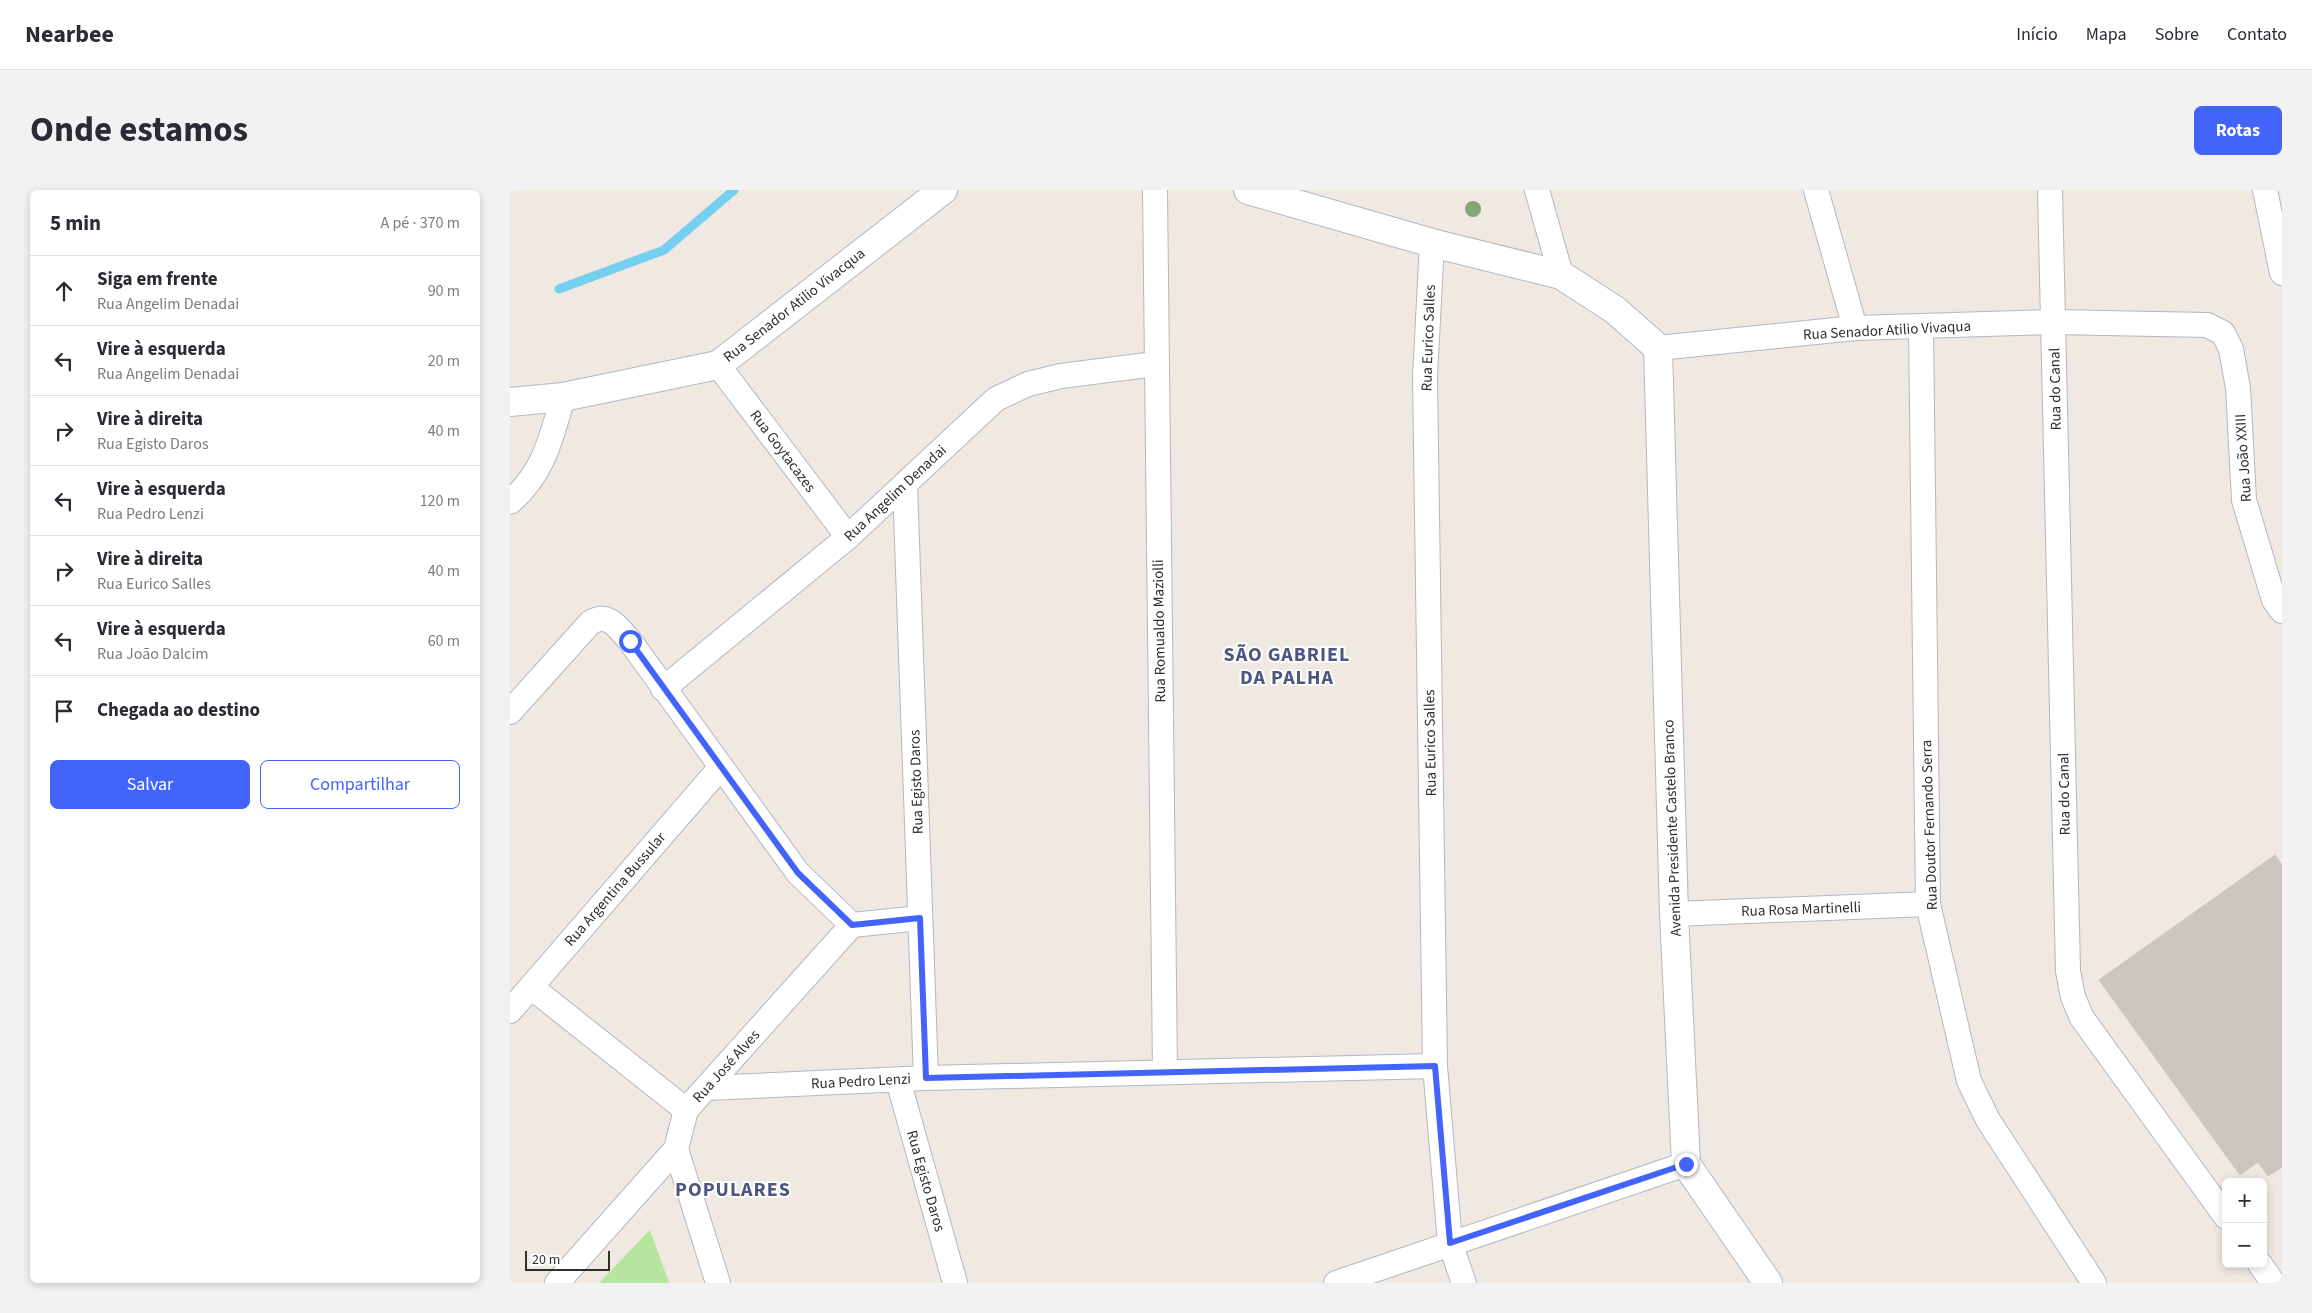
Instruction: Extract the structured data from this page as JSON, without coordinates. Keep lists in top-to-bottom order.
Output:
{
  "streets": {
    "street": [
      "Rua Senador Atilio Vivacqua",
      "Rua Senador Atilio Vivaqua",
      "Rua Eurico Salles",
      "Rua do Canal",
      "Rua Goytacazes",
      "Rua João XXIII",
      "Rua Angelim Denadai",
      "Rua Romualdo Maziolli",
      "Rua Egisto Daros",
      "Rua Doutor Fernando Serra",
      "Avenida Presidente Castelo Branco",
      "Rua Argentina Bussular",
      "Rua Rosa Martinelli",
      "Rua José Alves",
      "Rua Pedro Lenzi"
    ]
  },
  "crossings": [
    ["Rua Senador Atilio Vivacqua", "Rua Goytacazes"],
    ["Rua Senador Atilio Vivaqua", "Rua do Canal"],
    ["Rua Senador Atilio Vivaqua", "Rua João XXIII"],
    ["Rua Senador Atilio Vivaqua", "Rua Doutor Fernando Serra"],
    ["Rua Senador Atilio Vivaqua", "Avenida Presidente Castelo Branco"],
    ["Rua Eurico Salles", "Rua Pedro Lenzi"],
    ["Rua Goytacazes", "Rua Angelim Denadai"],
    ["Rua Angelim Denadai", "Rua Romualdo Maziolli"],
    ["Rua Angelim Denadai", "Rua Egisto Daros"],
    ["Rua Romualdo Maziolli", "Rua Pedro Lenzi"],
    ["Rua Egisto Daros", "Rua Pedro Lenzi"],
    ["Rua Doutor Fernando Serra", "Rua Rosa Martinelli"],
    ["Avenida Presidente Castelo Branco", "Rua Rosa Martinelli"],
    ["Rua José Alves", "Rua Pedro Lenzi"]
  ],
  "districts": ["SÃO GABRIEL DA PALHA", "POPULARES"],
  "scale_bar": "20 m",
  "page": {
    "header": "Nearbee",
    "nav": [
      "Início",
      "Mapa",
      "Sobre",
      "Contato"
    ],
    "title": "Onde estamos",
    "buttons": [
      "Rotas",
      ["Salvar", "Compartilhar"]
    ],
    "heading": ["5 min", "A pé · 370 m"],
    "list": [
      ["Siga em frente", "Rua Angelim Denadai", "90 m"],
      ["Vire à esquerda", "Rua Angelim Denadai", "20 m"],
      ["Vire à direita", "Rua Egisto Daros", "40 m"],
      ["Vire à esquerda", "Rua Pedro Lenzi", "120 m"],
      ["Vire à direita", "Rua Eurico Salles", "40 m"],
      ["Vire à esquerda", "Rua João Dalcim", "60 m"],
      "Chegada ao destino"
    ],
    "map_buttons": ["+", "−"],
    "scale": "20 m"
  }
}
